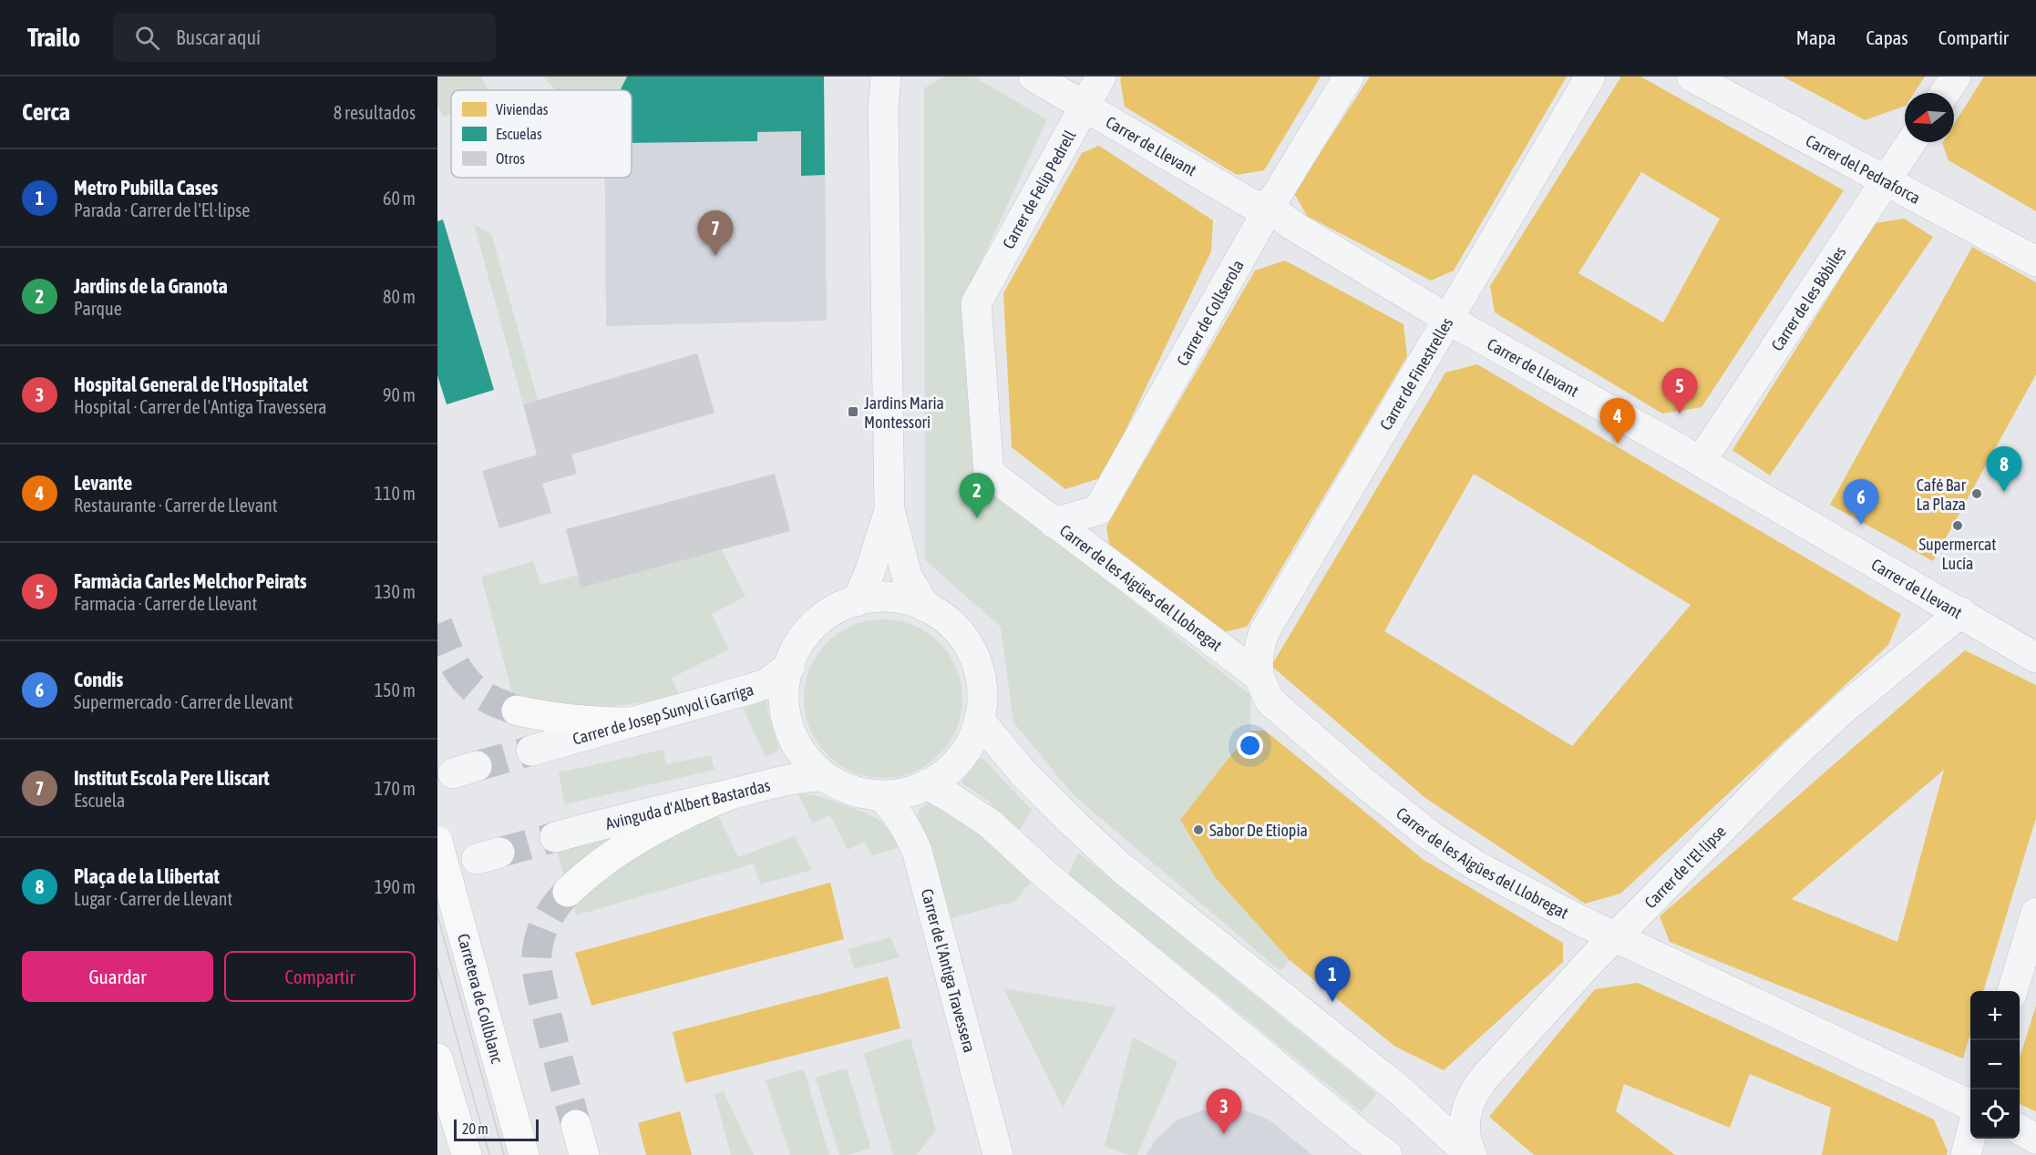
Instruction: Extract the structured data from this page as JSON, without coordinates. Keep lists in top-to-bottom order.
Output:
{
  "streets": {
    "main road": ["Carretera de Collblanc"],
    "street": [
      "Carrer de Llevant",
      "Carrer del Pedraforca",
      "Carrer de Felip Pedrell",
      "Carrer de les Bòbiles",
      "Carrer de Collserola",
      "Carrer de Finestrelles",
      "Carrer de les Aigües del Llobregat",
      "Carrer de Josep Sunyol i Garriga",
      "Avinguda d'Albert Bastardas",
      "Carrer de l'El·lipse",
      "Carrer de l'Antiga Travessera"
    ]
  },
  "crossings": [
    ["Carrer de Llevant", "Carrer de Felip Pedrell"],
    ["Carrer de Llevant", "Carrer de les Bòbiles"],
    ["Carrer de Llevant", "Carrer de Collserola"],
    ["Carrer de Llevant", "Carrer de Finestrelles"],
    ["Carrer de Llevant", "Carrer de l'El·lipse"],
    ["Carrer del Pedraforca", "Carrer de les Bòbiles"],
    ["Carrer de Felip Pedrell", "Carrer de les Aigües del Llobregat"],
    ["Carrer de Collserola", "Carrer de les Aigües del Llobregat"],
    ["Carrer de Finestrelles", "Carrer de les Aigües del Llobregat"],
    ["Carrer de les Aigües del Llobregat", "Carrer de l'El·lipse"]
  ],
  "places": {
    "transit": ["Jardins Maria Montessori"],
    "other": ["Café Bar La Plaza", "Supermercat Lucía", "Sabor De Etiopia"]
  },
  "legend": ["Viviendas", "Escuelas", "Otros"],
  "scale_bar": "20 m",
  "north": "left",
  "page": {
    "header": "Trailo",
    "search": "Buscar aquí",
    "nav": ["Mapa", "Capas", "Compartir"],
    "heading": ["Cerca", "8 resultados"],
    "list": [
      {
        "mark": "1",
        "name": "Metro Pubilla Cases",
        "note": "Parada · Carrer de l'El·lipse",
        "value": "60 m"
      },
      {
        "mark": "2",
        "name": "Jardins de la Granota",
        "note": "Parque",
        "value": "80 m"
      },
      {
        "mark": "3",
        "name": "Hospital General de l'Hospitalet",
        "note": "Hospital · Carrer de l'Antiga Travessera",
        "value": "90 m"
      },
      {
        "mark": "4",
        "name": "Levante",
        "note": "Restaurante · Carrer de Llevant",
        "value": "110 m"
      },
      {
        "mark": "5",
        "name": "Farmàcia Carles Melchor Peirats",
        "note": "Farmacia · Carrer de Llevant",
        "value": "130 m"
      },
      {
        "mark": "6",
        "name": "Condis",
        "note": "Supermercado · Carrer de Llevant",
        "value": "150 m"
      },
      {
        "mark": "7",
        "name": "Institut Escola Pere Lliscart",
        "note": "Escuela",
        "value": "170 m"
      },
      {
        "mark": "8",
        "name": "Plaça de la Llibertat",
        "note": "Lugar · Carrer de Llevant",
        "value": "190 m"
      }
    ],
    "pins": [
      "7",
      "5",
      "4",
      "8",
      "2",
      "6",
      "1",
      "3"
    ],
    "buttons": ["Guardar", "Compartir"],
    "map_buttons": ["+", "−"],
    "scale": "20 m"
  }
}
